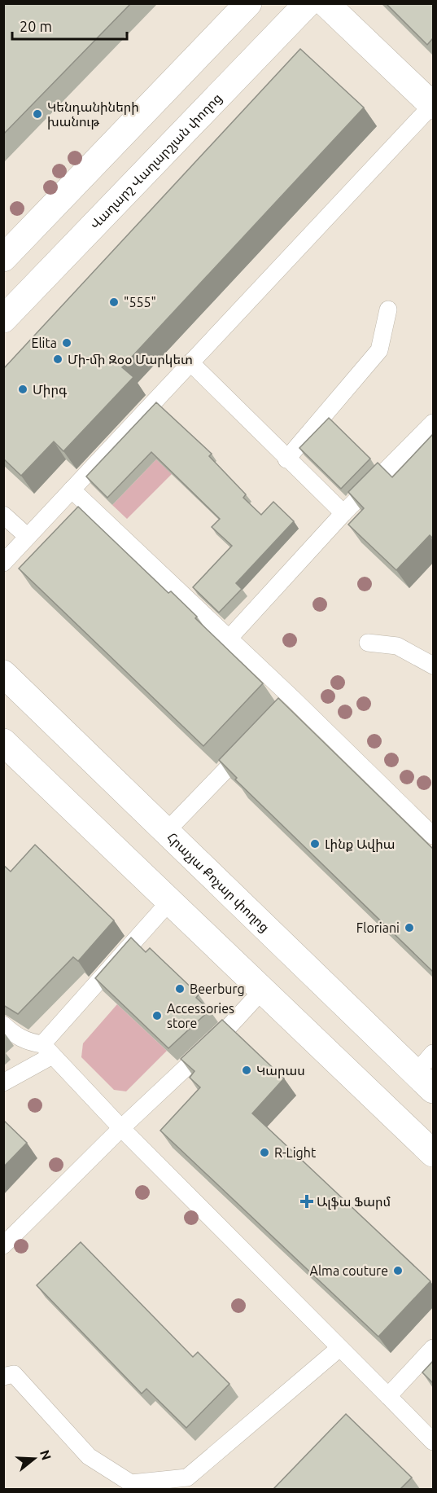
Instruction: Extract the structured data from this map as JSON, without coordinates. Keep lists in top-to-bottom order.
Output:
{
  "streets": {
    "main road": ["Վաղարշ Վաղարշյան փողոց", "Հրաչյա Քոչար փողոց"]
  },
  "places": {
    "other": [
      "Կենդանիների խանութ",
      "\"555\"",
      "Elita",
      "Մի-մի Զօօ Մարկետ",
      "Միրգ",
      "Լինք Ավիա",
      "Floriani",
      "Beerburg",
      "Accessories store",
      "Կարաս",
      "R-Light",
      "Alma couture"
    ],
    "health": ["Ալֆա Ֆարմ"]
  },
  "scale_bar": "20 m",
  "north": "right"
}
